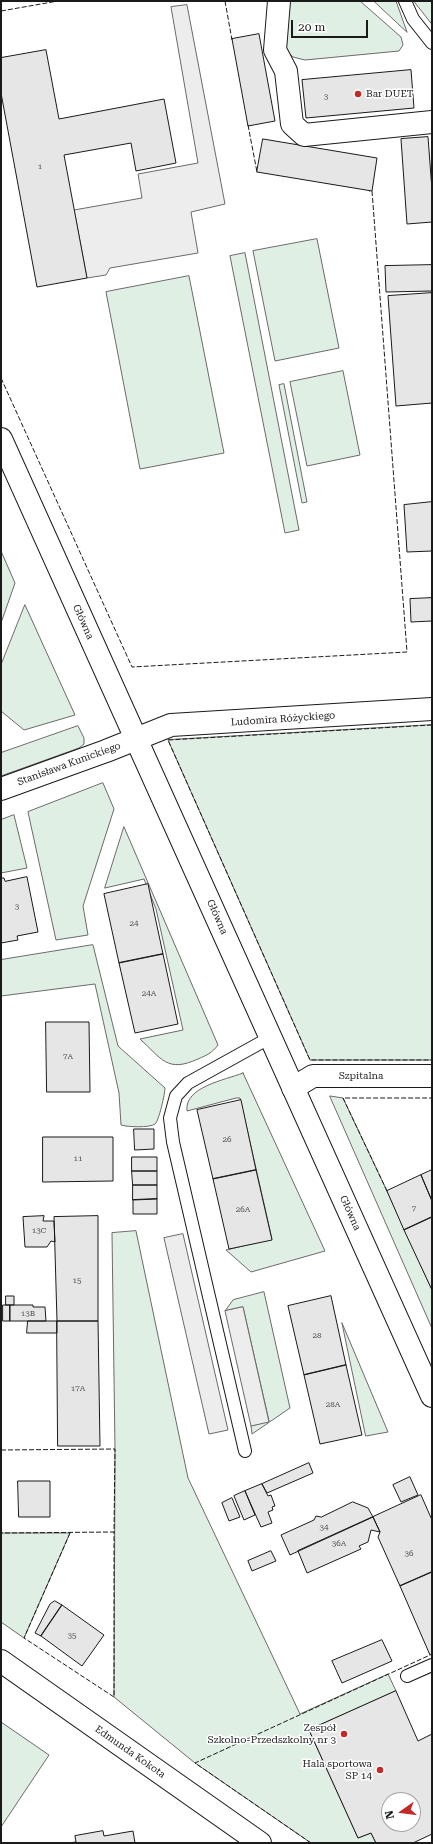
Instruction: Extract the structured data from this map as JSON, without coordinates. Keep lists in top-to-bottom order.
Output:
{
  "streets": {
    "street": [
      "Główna",
      "Ludomira Różyckiego",
      "Stanisława Kunickiego",
      "Szpitalna",
      "Edmunda Kokota"
    ]
  },
  "crossings": [
    ["Główna", "Ludomira Różyckiego"],
    ["Główna", "Stanisława Kunickiego"],
    ["Główna", "Szpitalna"],
    ["Ludomira Różyckiego", "Stanisława Kunickiego"]
  ],
  "places": ["Bar DUET", "Zespół Szkolno-Przedszkolny nr 3", "Hala sportowa SP 14"],
  "house_numbers": [
    "3",
    "1",
    "3",
    "24",
    "24A",
    "7A",
    "26",
    "11",
    "7",
    "26A",
    "13C",
    "15",
    "13B",
    "28",
    "17A",
    "28A",
    "34",
    "36A",
    "36",
    "35"
  ],
  "scale_bar": "20 m",
  "north": "left"
}
